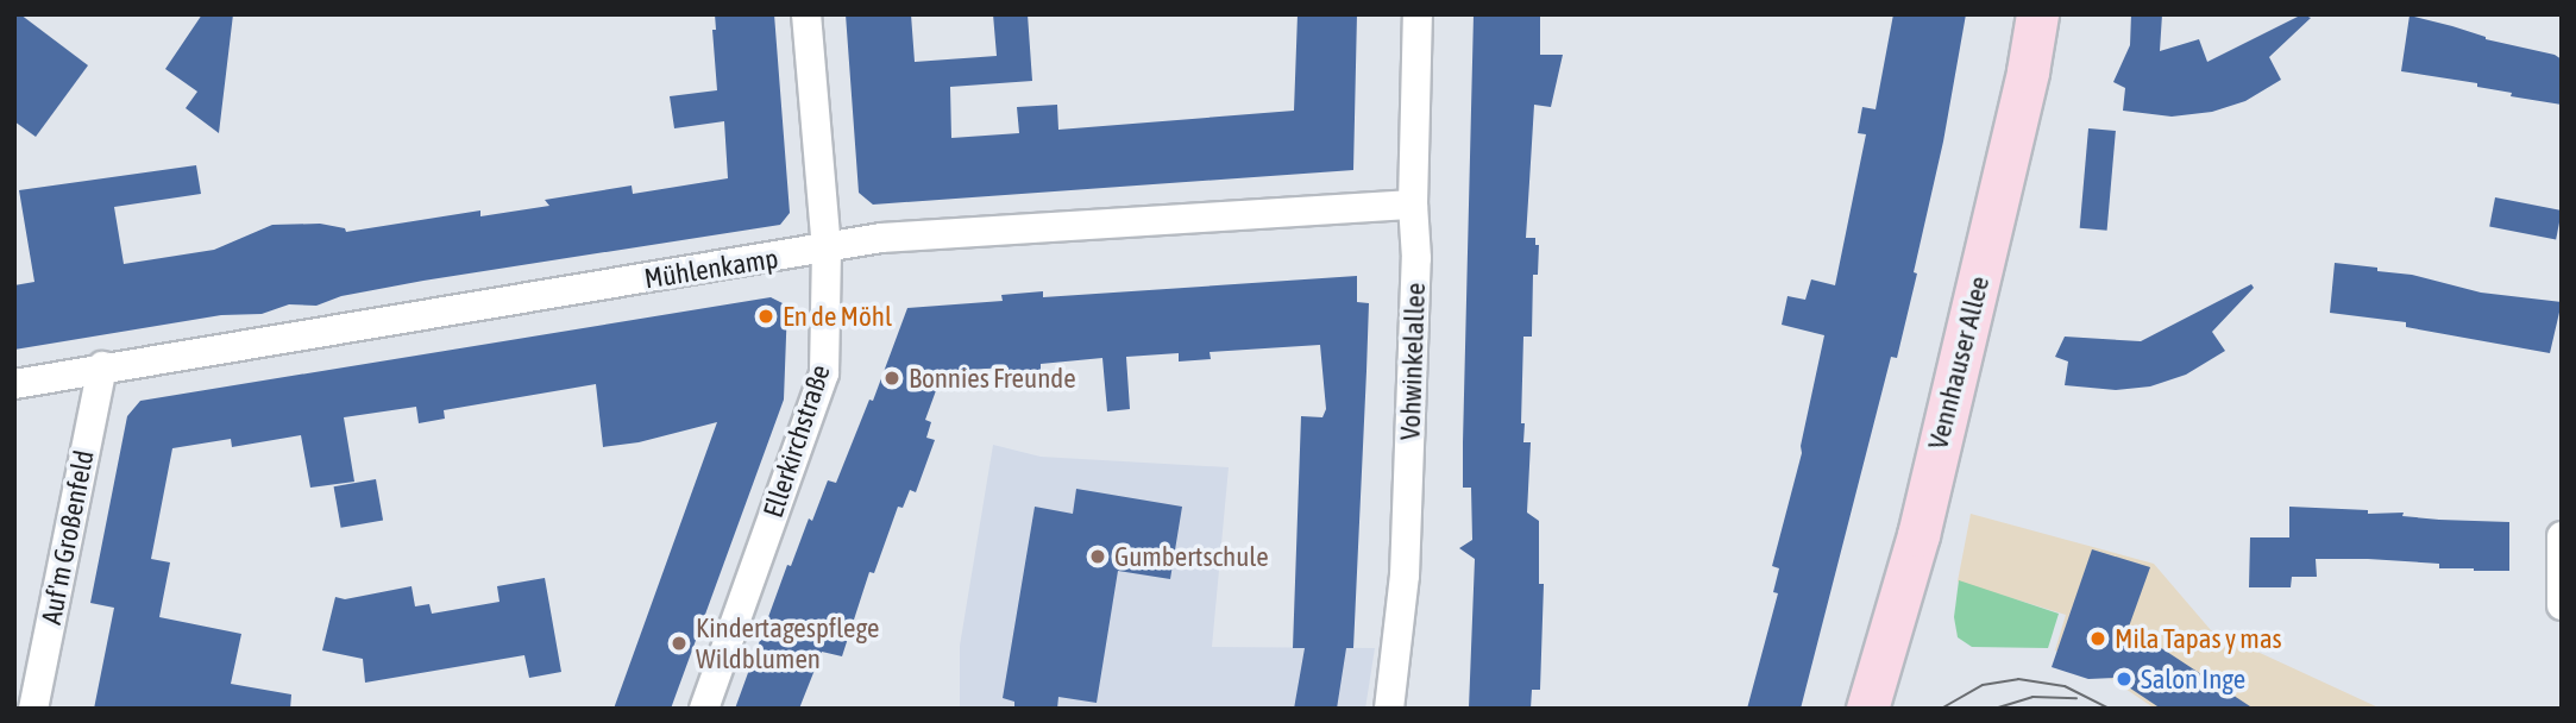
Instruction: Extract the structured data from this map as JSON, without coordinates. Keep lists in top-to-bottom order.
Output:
{
  "streets": {
    "main road": ["Vennhauser Allee"],
    "street": [
      "Mühlenkamp",
      "Vohwinkelallee",
      "Ellerkirchstraße",
      "Auf'm Großenfeld"
    ]
  },
  "crossings": [
    ["Mühlenkamp", "Vohwinkelallee"],
    ["Mühlenkamp", "Ellerkirchstraße"],
    ["Mühlenkamp", "Auf'm Großenfeld"]
  ],
  "places": [
    "En de Möhl",
    "Bonnies Freunde",
    "Gumbertschule",
    "Mila Tapas y mas",
    "Kindertagespflege Wildblumen",
    "Salon Inge"
  ]
}
